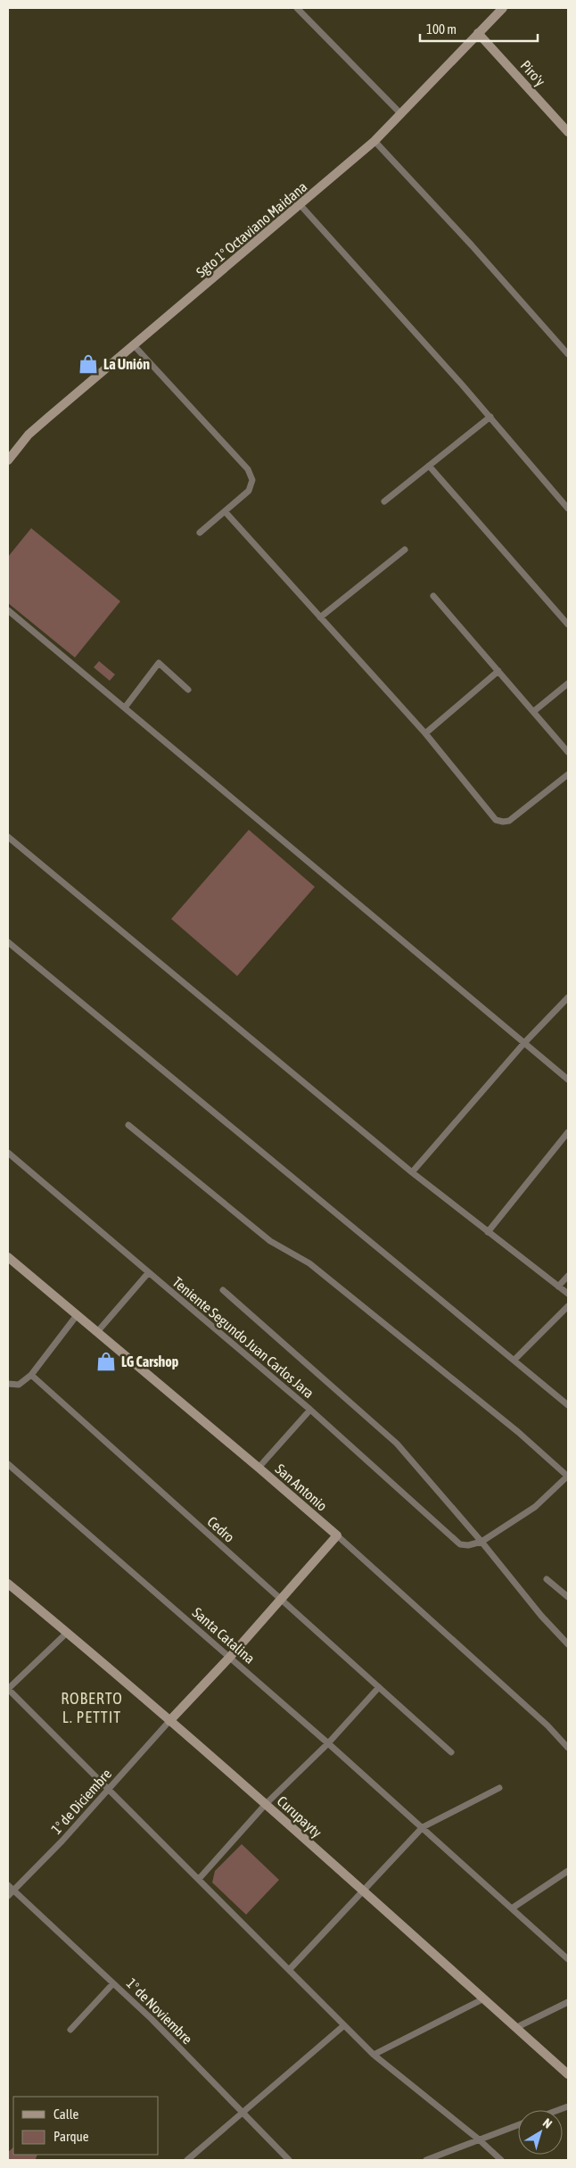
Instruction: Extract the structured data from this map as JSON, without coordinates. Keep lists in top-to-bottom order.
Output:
{
  "streets": {
    "street": [
      "Piro'y",
      "Sgto 1° Octaviano Maidana",
      "Teniente Segundo Juan Carlos Jara",
      "San Antonio",
      "Cedro",
      "Santa Catalina",
      "1º de Diciembre",
      "Curupayty",
      "1º de Noviembre"
    ]
  },
  "crossings": [
    ["Piro'y", "Sgto 1° Octaviano Maidana"],
    ["1º de Diciembre", "Curupayty"],
    ["1º de Diciembre", "1º de Noviembre"]
  ],
  "districts": ["ROBERTO L. PETTIT"],
  "places": {
    "shop": ["La Unión", "LG Carshop"]
  },
  "legend": ["Calle", "Parque"],
  "scale_bar": "100 m",
  "north": "top right"
}
